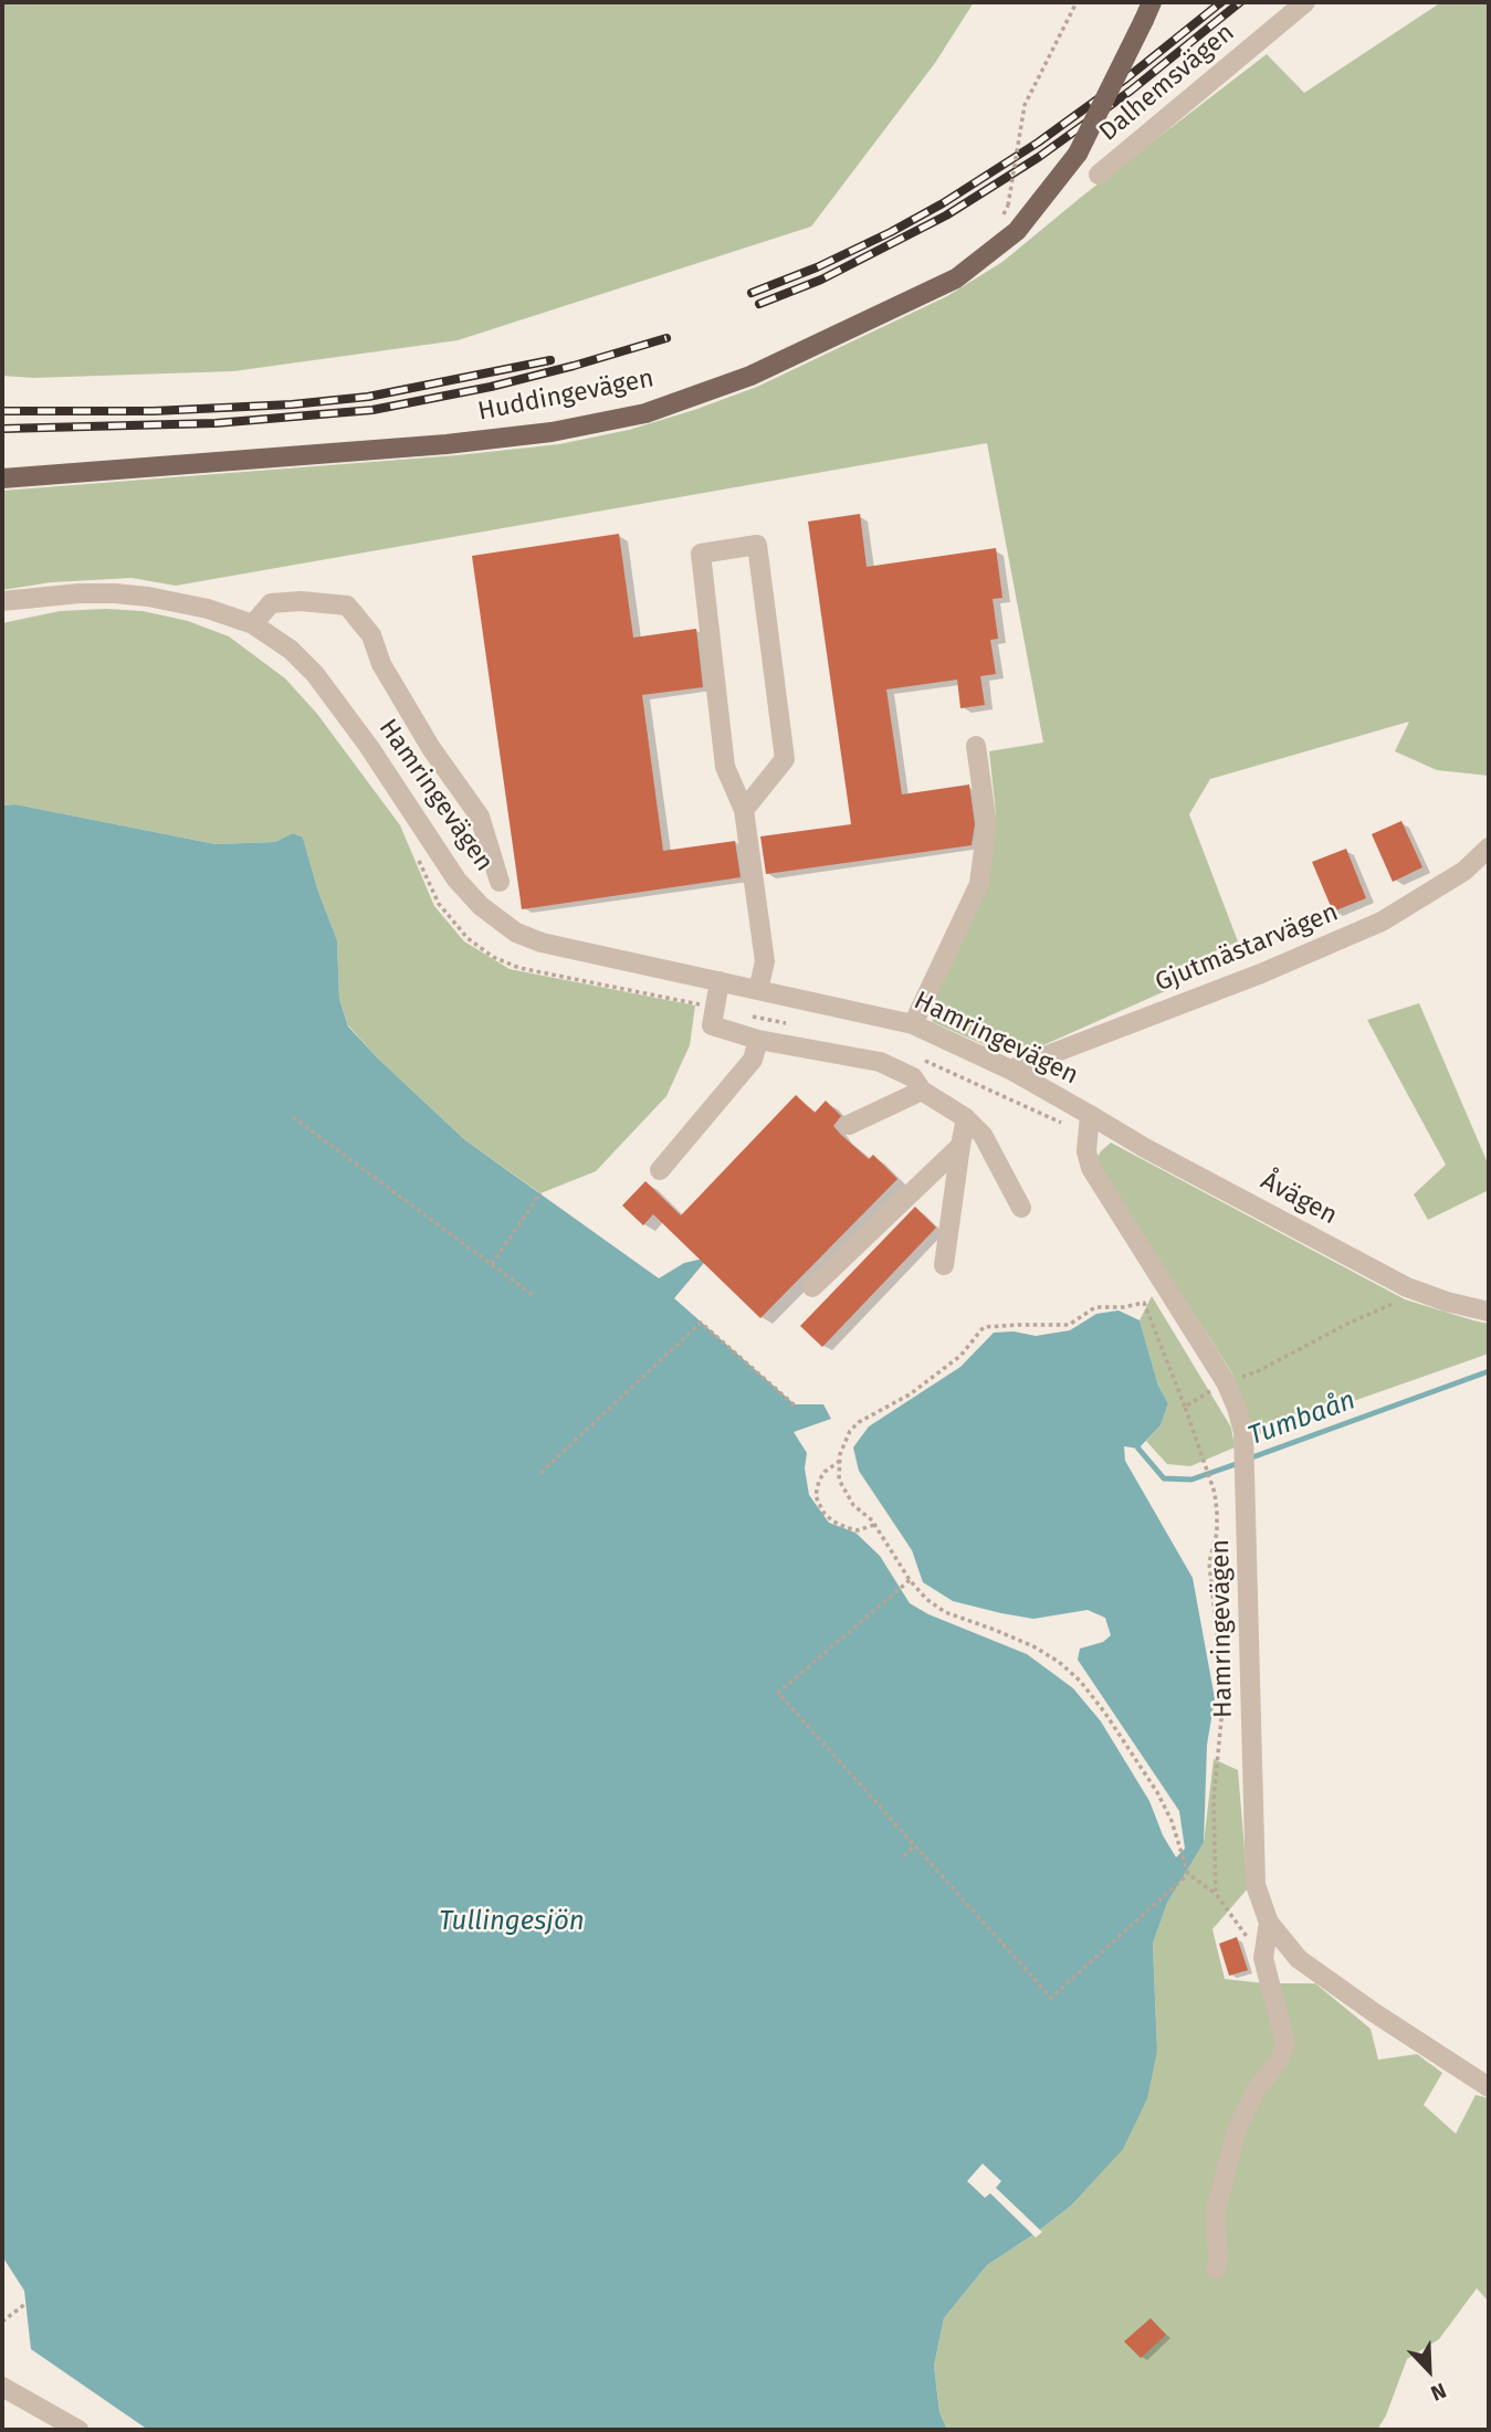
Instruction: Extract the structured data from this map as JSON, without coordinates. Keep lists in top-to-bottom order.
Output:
{
  "streets": {
    "main road": ["Huddingevägen"],
    "street": [
      "Dalhemsvägen",
      "Hamringevägen",
      "Gjutmästarvägen",
      "Åvägen"
    ]
  },
  "crossings": [
    ["Hamringevägen", "Gjutmästarvägen"],
    ["Hamringevägen", "Åvägen"]
  ],
  "water": ["Tumbaån", "Tullingesjön"],
  "north": "bottom right"
}
